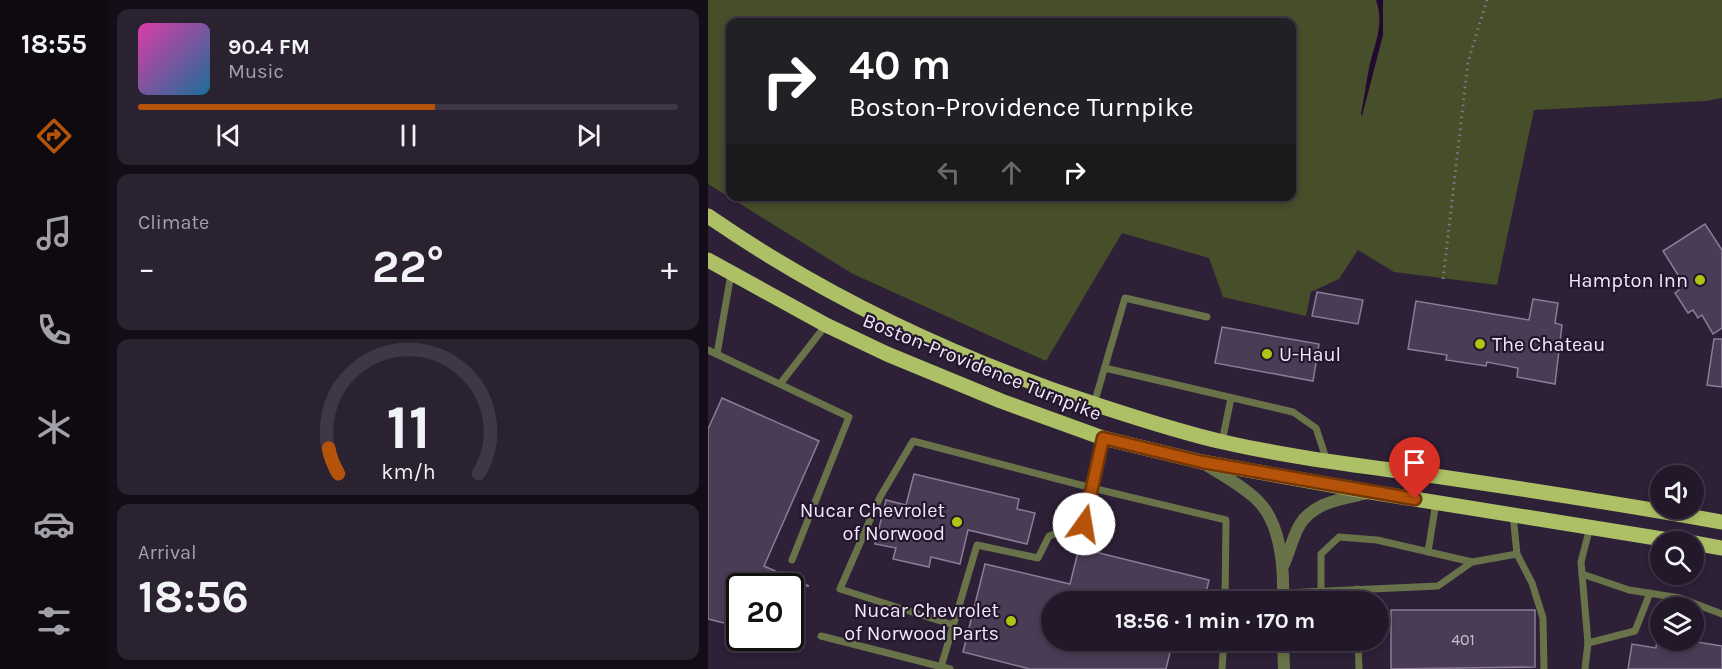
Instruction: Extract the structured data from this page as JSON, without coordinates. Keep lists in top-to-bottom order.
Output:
{
  "streets": {
    "main road": ["Boston-Providence Turnpike"]
  },
  "places": [
    "Hampton Inn",
    "The Chateau",
    "U-Haul",
    "Nucar Chevrolet of Norwood",
    "Nucar Chevrolet of Norwood Parts"
  ],
  "house_numbers": ["401"],
  "page": {
    "tabs": "18:55",
    "turn": ["40 m", "Boston-Providence Turnpike"],
    "song": ["90.4 FM", "Music"],
    "tile": [
      "Climate",
      ["Arrival", "18:56"]
    ],
    "heat": ["−", "22°", "+"],
    "limit": "20",
    "trip": "18:56 · 1 min · 170 m",
    "gauge": ["11", "km/h"]
  }
}
